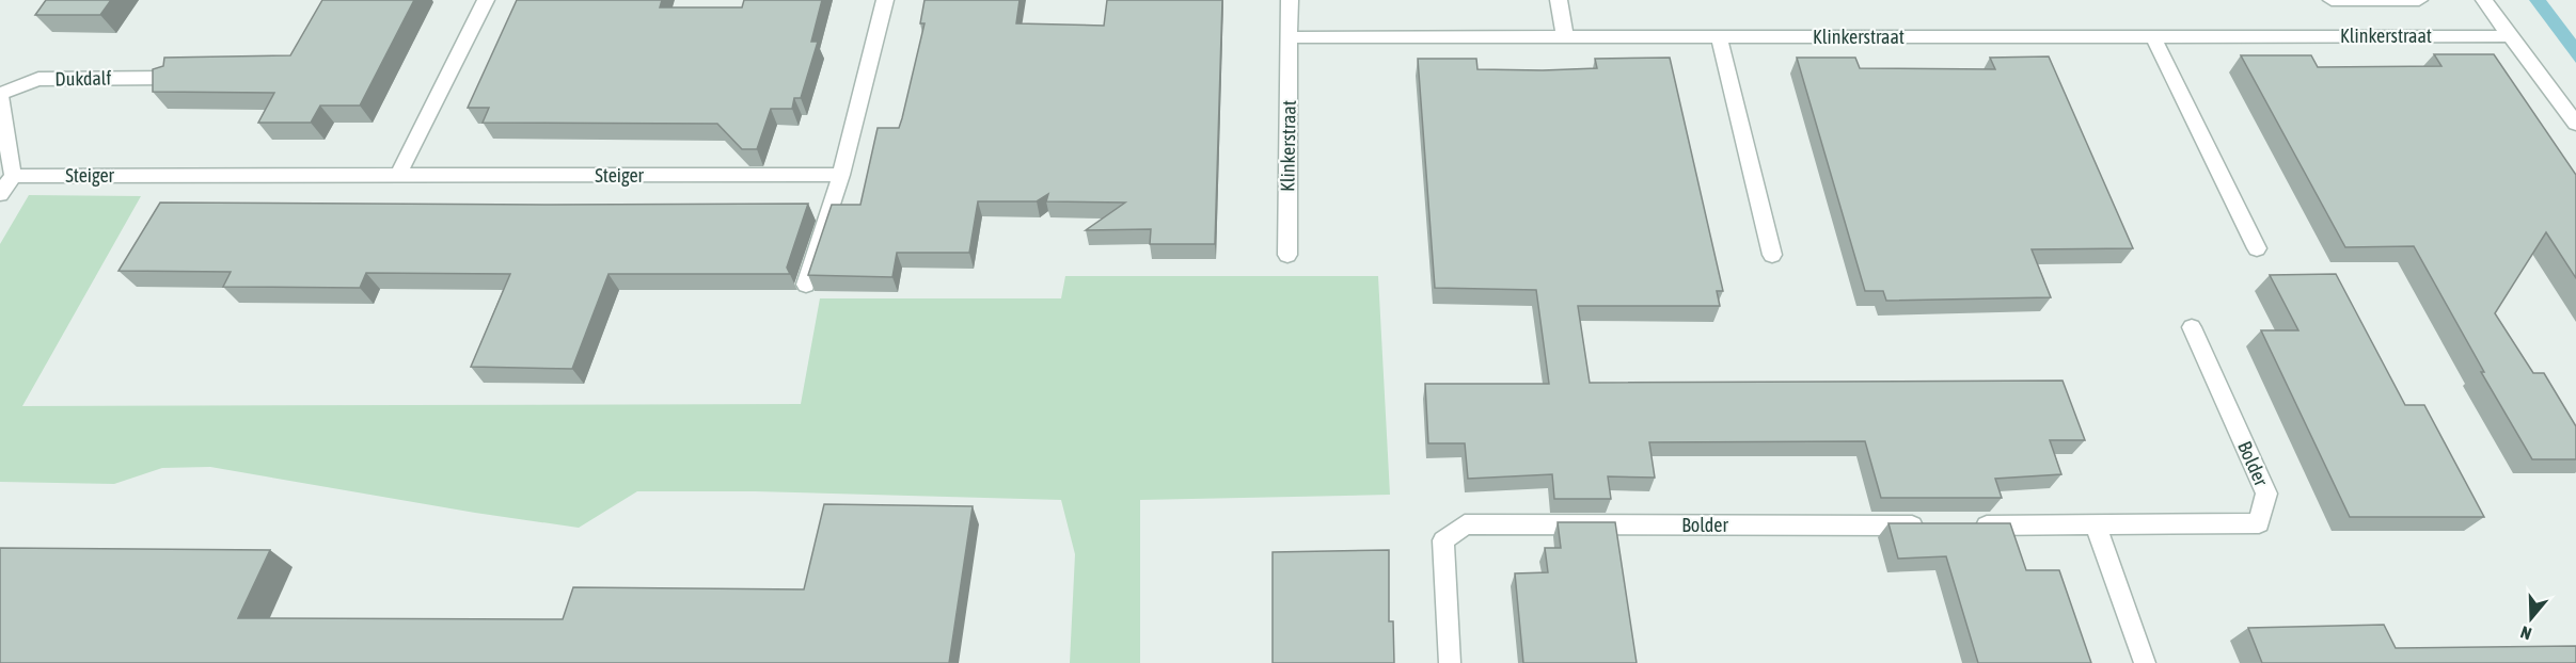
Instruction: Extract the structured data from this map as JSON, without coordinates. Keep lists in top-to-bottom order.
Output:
{
  "streets": {
    "street": [
      "Klinkerstraat",
      "Dukdalf",
      "Steiger",
      "Bolder"
    ]
  },
  "crossings": [
    ["Dukdalf", "Steiger"]
  ],
  "north": "bottom"
}
